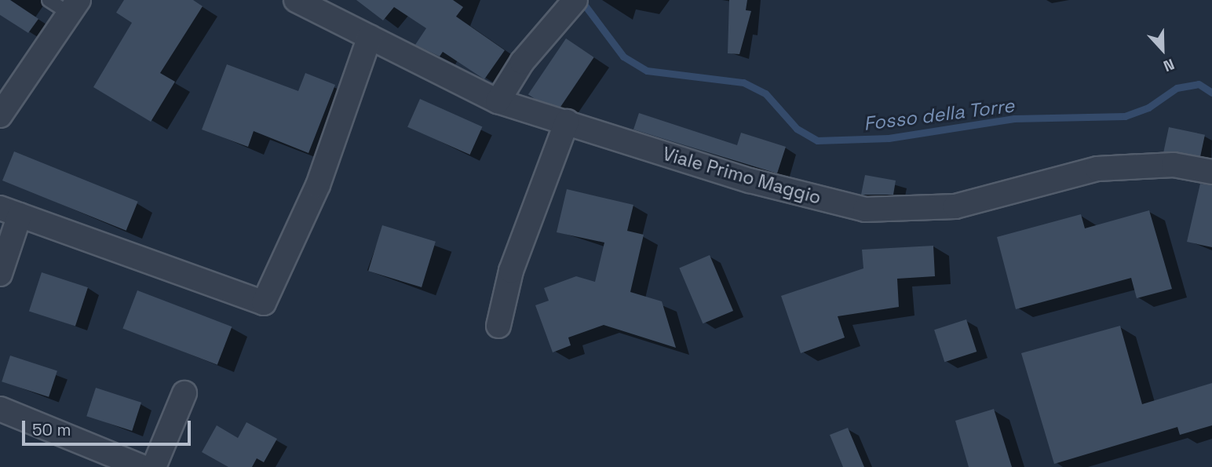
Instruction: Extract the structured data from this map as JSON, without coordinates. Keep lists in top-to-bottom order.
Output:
{
  "streets": {
    "street": ["Viale Primo Maggio"]
  },
  "water": ["Fosso della Torre"],
  "scale_bar": "50 m",
  "north": "bottom"
}
